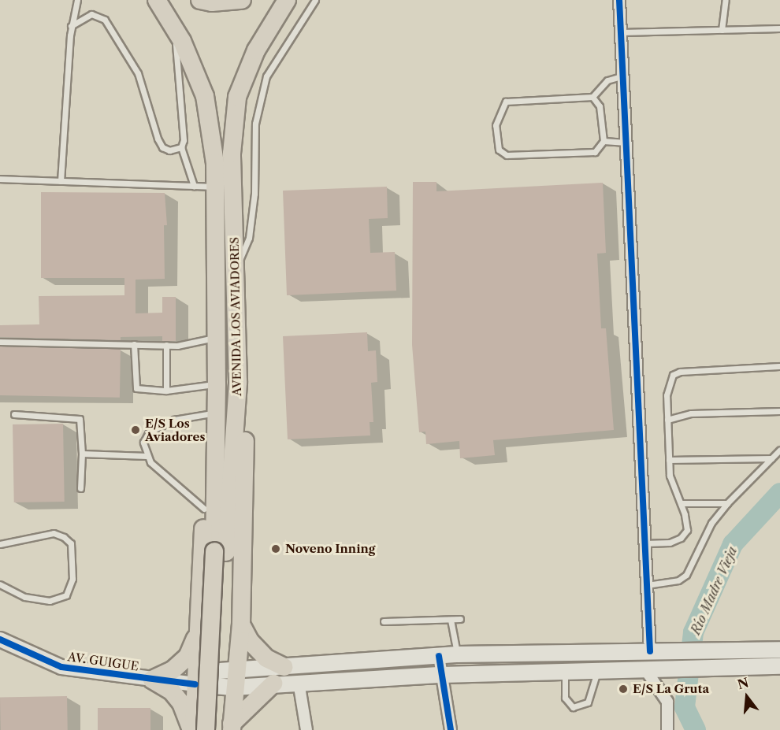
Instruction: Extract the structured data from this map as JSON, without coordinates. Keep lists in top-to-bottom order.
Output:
{
  "streets": {
    "main road": ["AVENIDA LOS AVIADORES"],
    "street": ["AV. GUIGUE"]
  },
  "water": ["Río Madre Vieja"],
  "places": ["E/S Los Aviadores", "Noveno Inning", "E/S La Gruta"],
  "north": "top"
}
